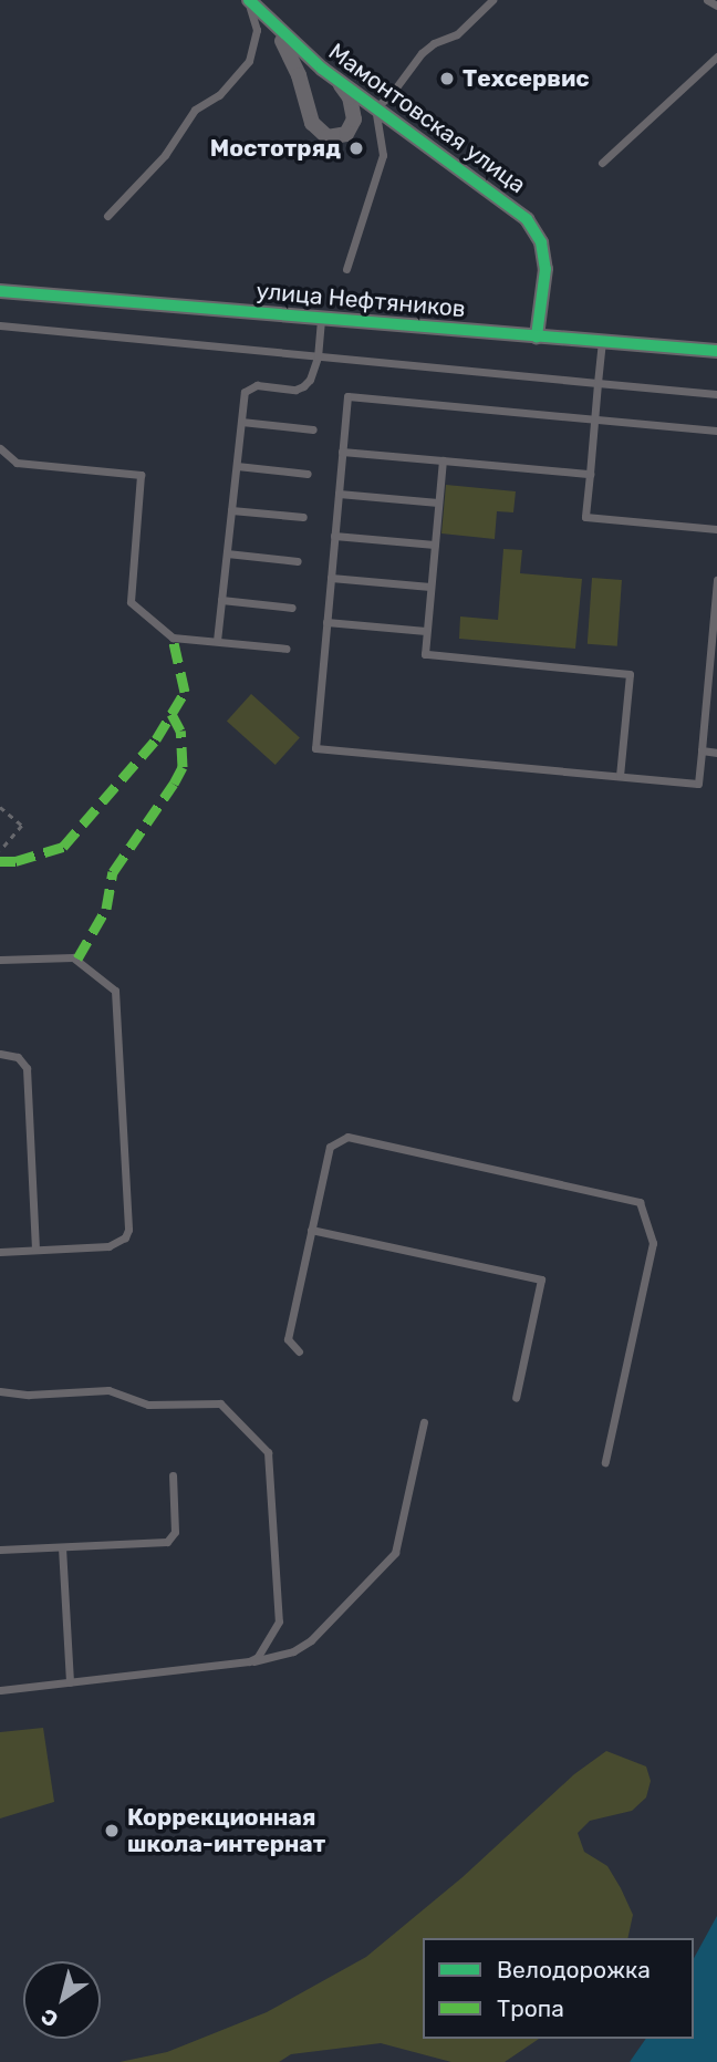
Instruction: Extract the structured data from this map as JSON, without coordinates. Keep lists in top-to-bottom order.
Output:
{
  "streets": {
    "street": ["Мамонтовская улица", "улица Нефтяников"]
  },
  "crossings": [
    ["Мамонтовская улица", "улица Нефтяников"]
  ],
  "places": ["Техсервис", "Мостотряд", "Коррекционная школа-интернат"],
  "legend": ["Велодорожка", "Тропа"],
  "north": "bottom left"
}
